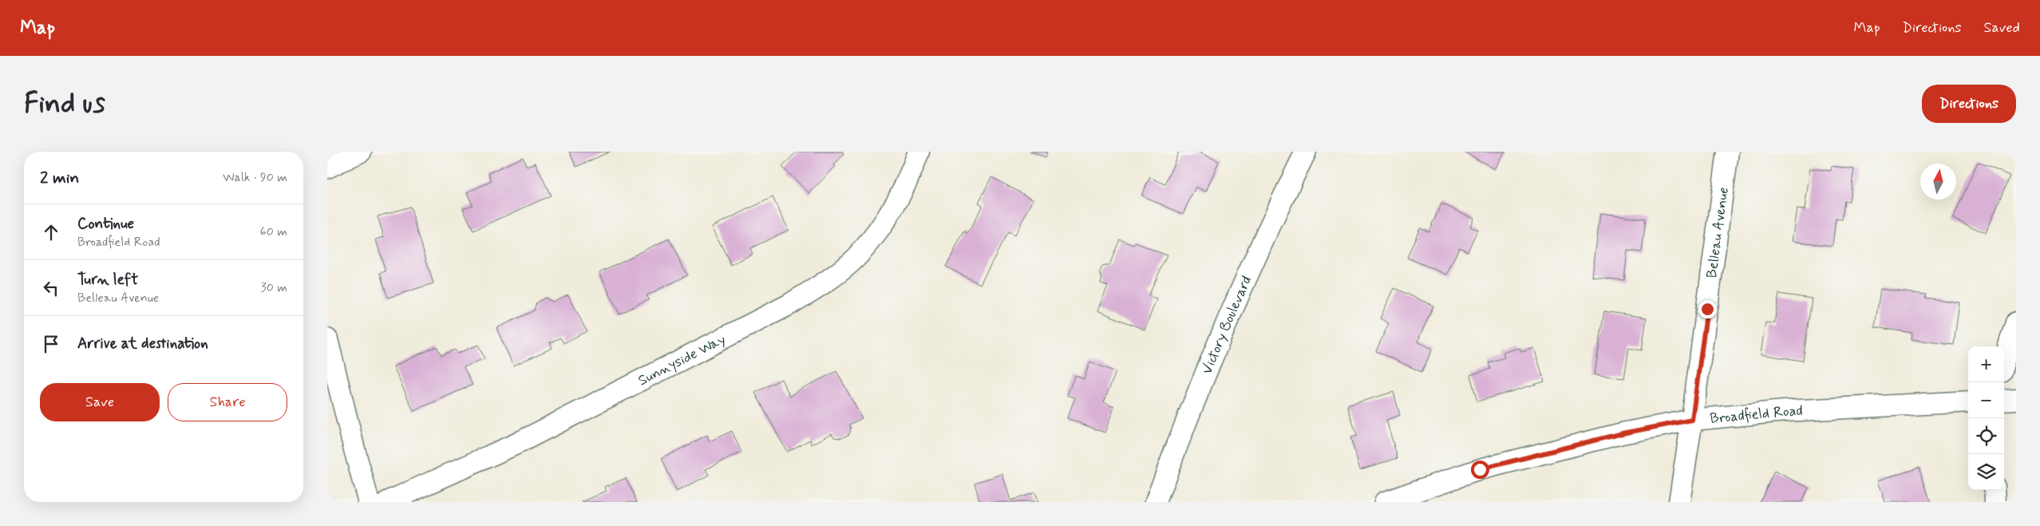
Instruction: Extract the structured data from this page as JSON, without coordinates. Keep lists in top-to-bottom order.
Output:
{
  "streets": {
    "street": [
      "Belleau Avenue",
      "Victory Boulevard",
      "Sunnyside Way",
      "Broadfield Road"
    ]
  },
  "crossings": [
    ["Belleau Avenue", "Broadfield Road"]
  ],
  "north": "top",
  "page": {
    "header": "Map",
    "nav": ["Map", "Directions", "Saved"],
    "buttons": [
      "Directions",
      ["Save", "Share"]
    ],
    "title": "Find us",
    "heading": ["2 min", "Walk · 90 m"],
    "list": [
      ["Continue", "Broadfield Road", "60 m"],
      ["Turn left", "Belleau Avenue", "30 m"],
      "Arrive at destination"
    ],
    "map_buttons": ["+", "−"]
  }
}
